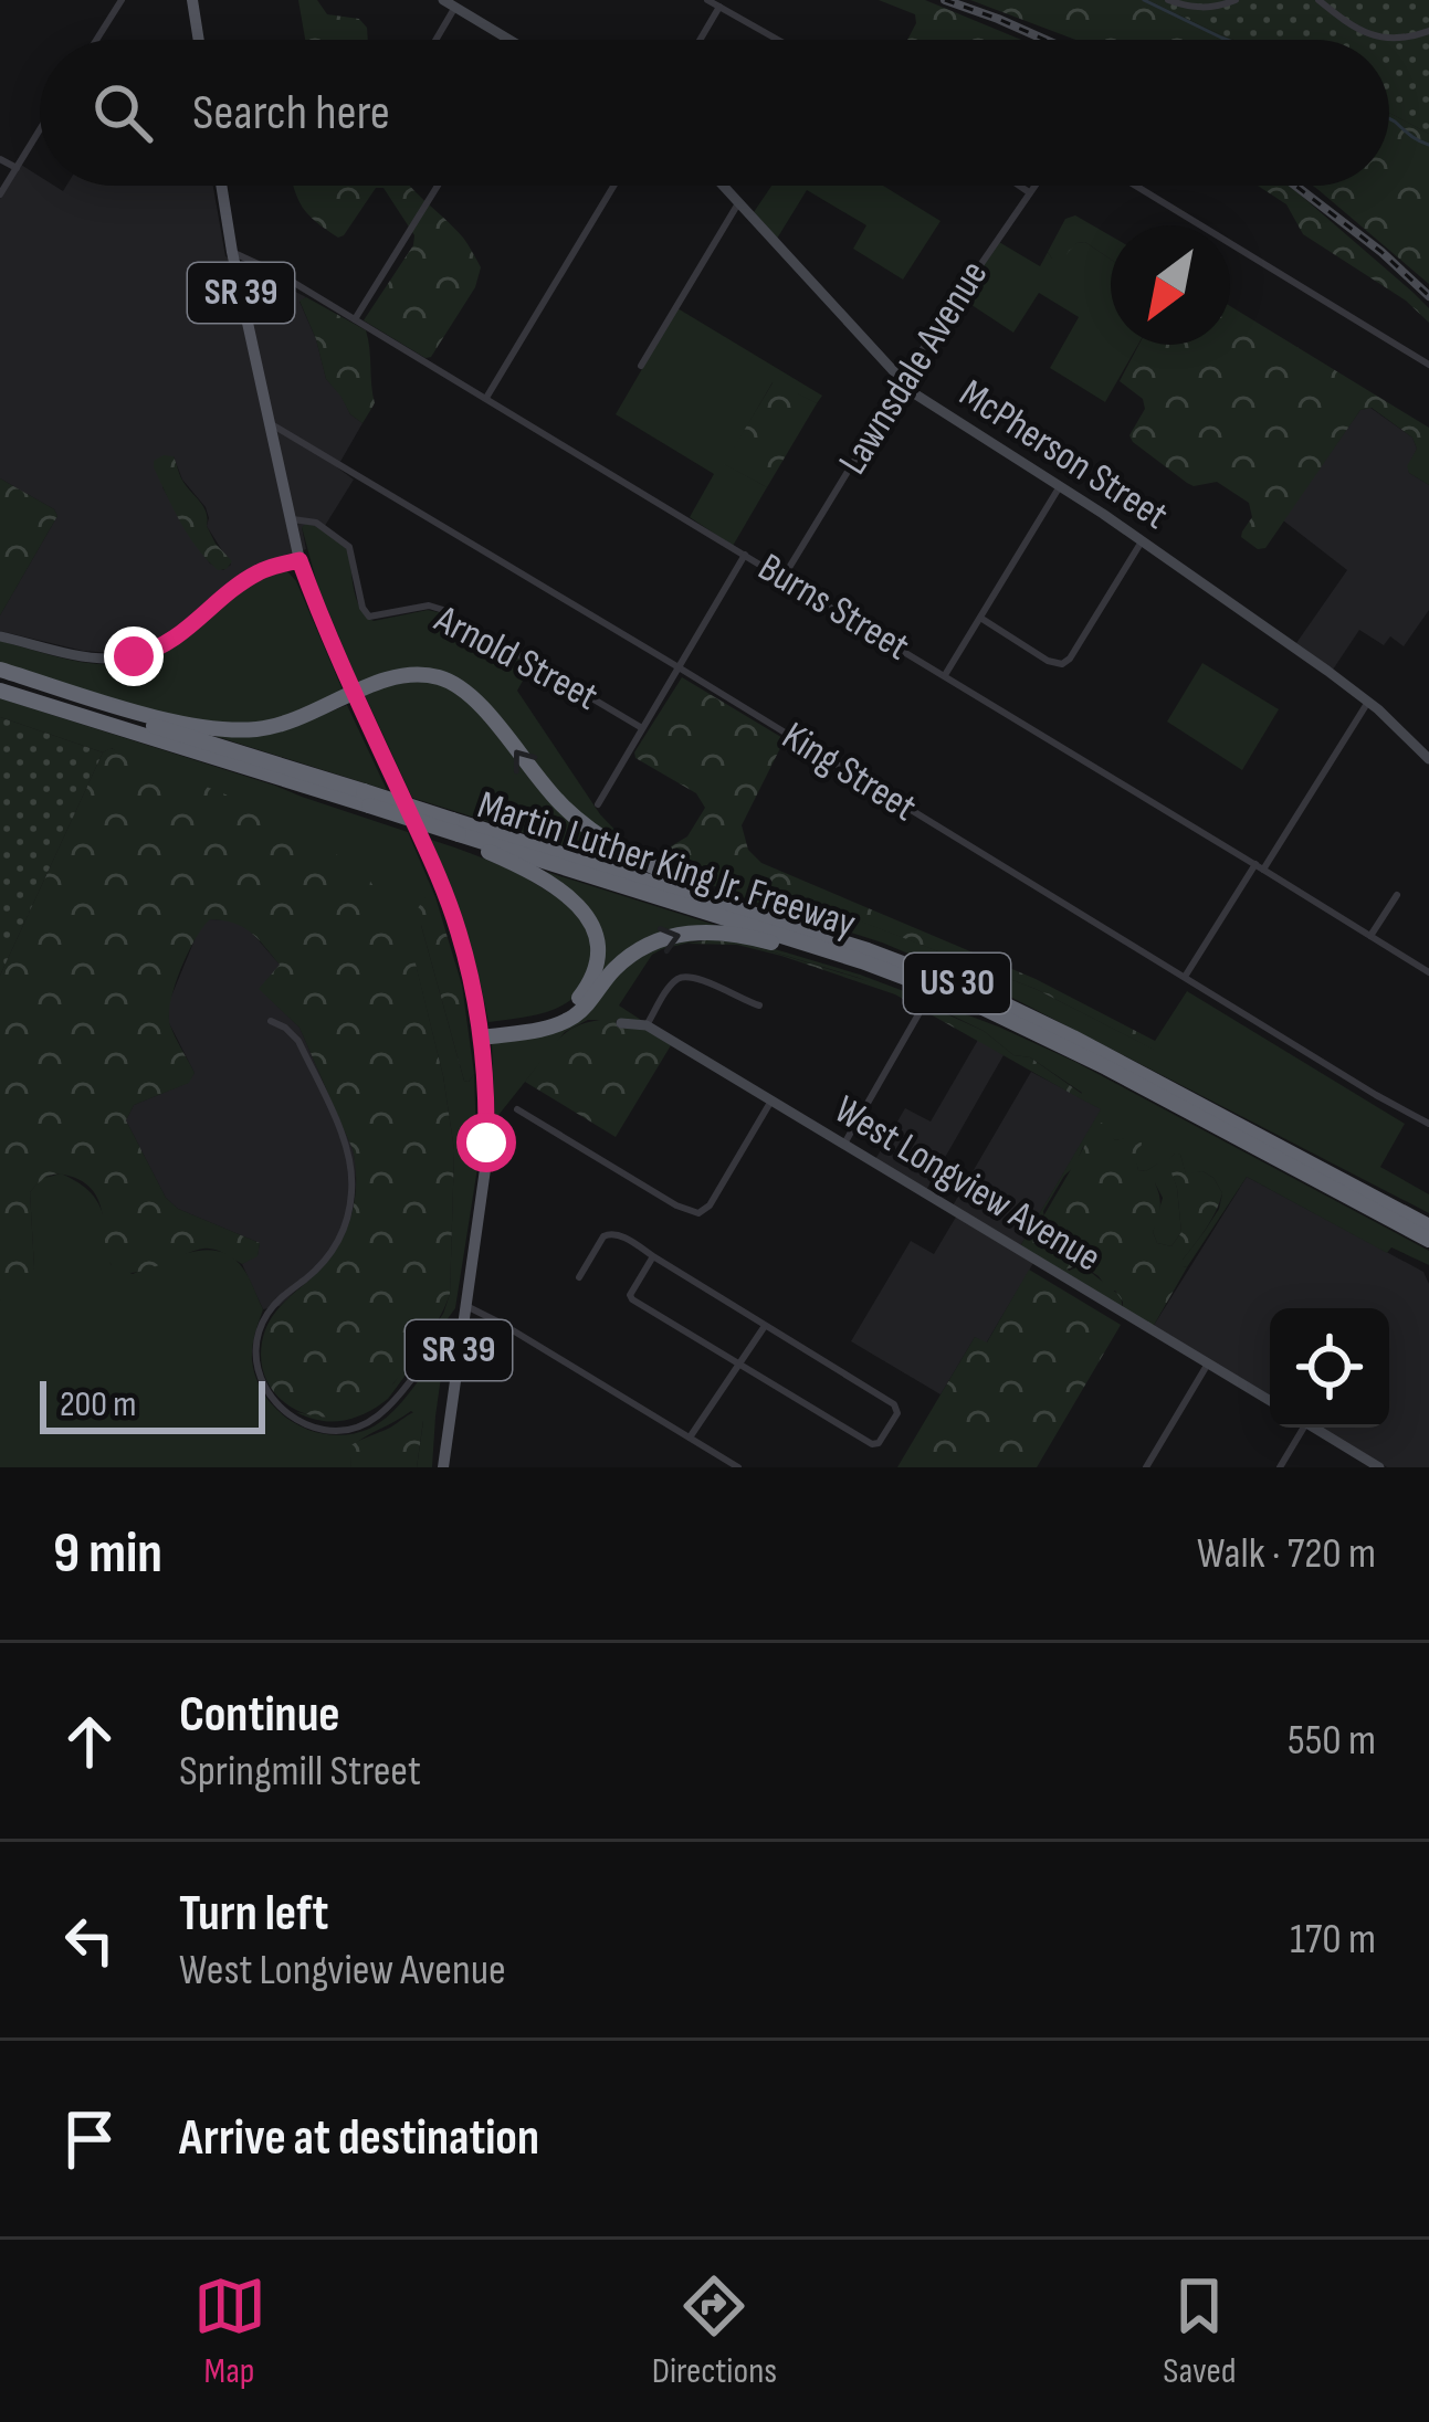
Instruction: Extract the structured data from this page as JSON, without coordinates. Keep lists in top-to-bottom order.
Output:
{
  "streets": {
    "highway": ["Martin Luther King Jr. Freeway", "US 30"],
    "main road": ["SR 39"],
    "street": [
      "Lawnsdale Avenue",
      "McPherson Street",
      "Burns Street",
      "Arnold Street",
      "King Street",
      "West Longview Avenue"
    ]
  },
  "crossings": [
    ["SR 39", "Burns Street"],
    ["SR 39", "Arnold Street"],
    ["SR 39", "King Street"],
    ["Lawnsdale Avenue", "McPherson Street"],
    ["Lawnsdale Avenue", "Burns Street"]
  ],
  "scale_bar": "200 m",
  "north": "bottom left",
  "page": {
    "search": "Search here",
    "scale": "200 m",
    "heading": ["9 min", "Walk · 720 m"],
    "list": [
      ["Continue", "Springmill Street", "550 m"],
      ["Turn left", "West Longview Avenue", "170 m"],
      "Arrive at destination"
    ],
    "nav": ["Map", "Directions", "Saved"]
  }
}
